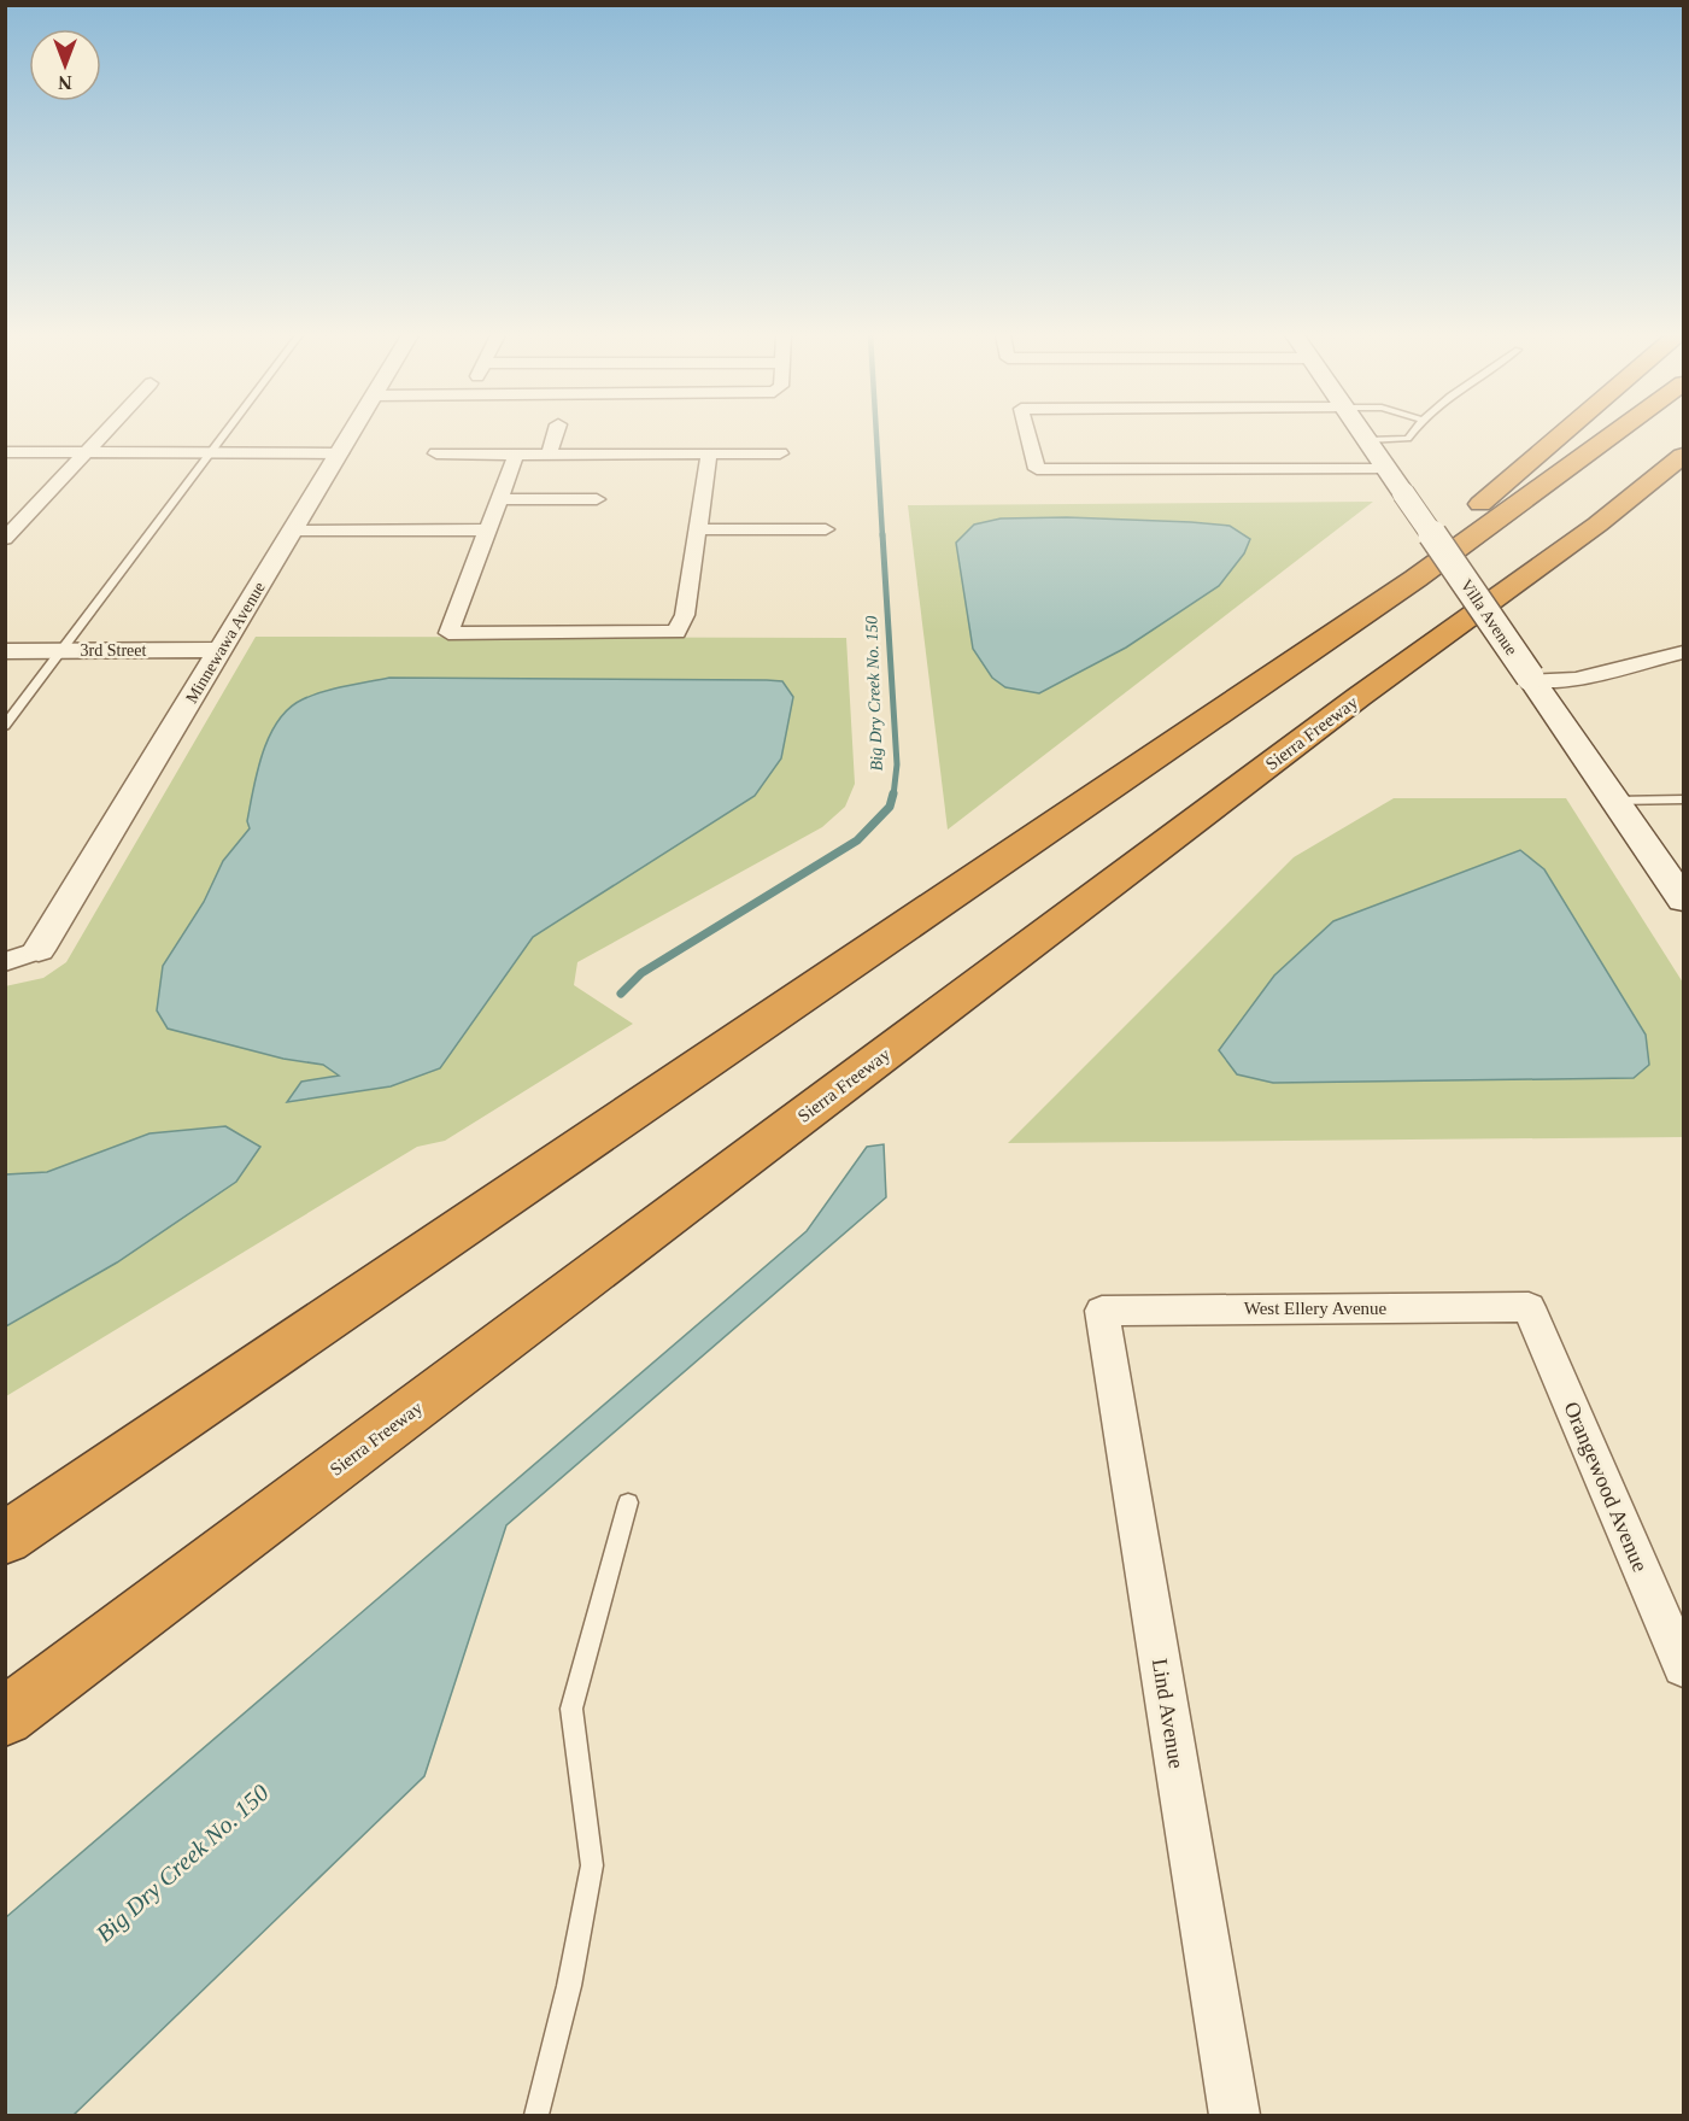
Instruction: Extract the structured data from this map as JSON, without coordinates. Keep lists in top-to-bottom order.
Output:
{
  "streets": {
    "highway": ["Sierra Freeway"],
    "main road": ["Villa Avenue"],
    "street": [
      "Minnewawa Avenue",
      "3rd Street",
      "West Ellery Avenue",
      "Orangewood Avenue",
      "Lind Avenue"
    ]
  },
  "crossings": [
    ["Minnewawa Avenue", "3rd Street"],
    ["West Ellery Avenue", "Orangewood Avenue"],
    ["West Ellery Avenue", "Lind Avenue"]
  ],
  "water": ["Big Dry Creek No. 150"],
  "north": "bottom"
}
